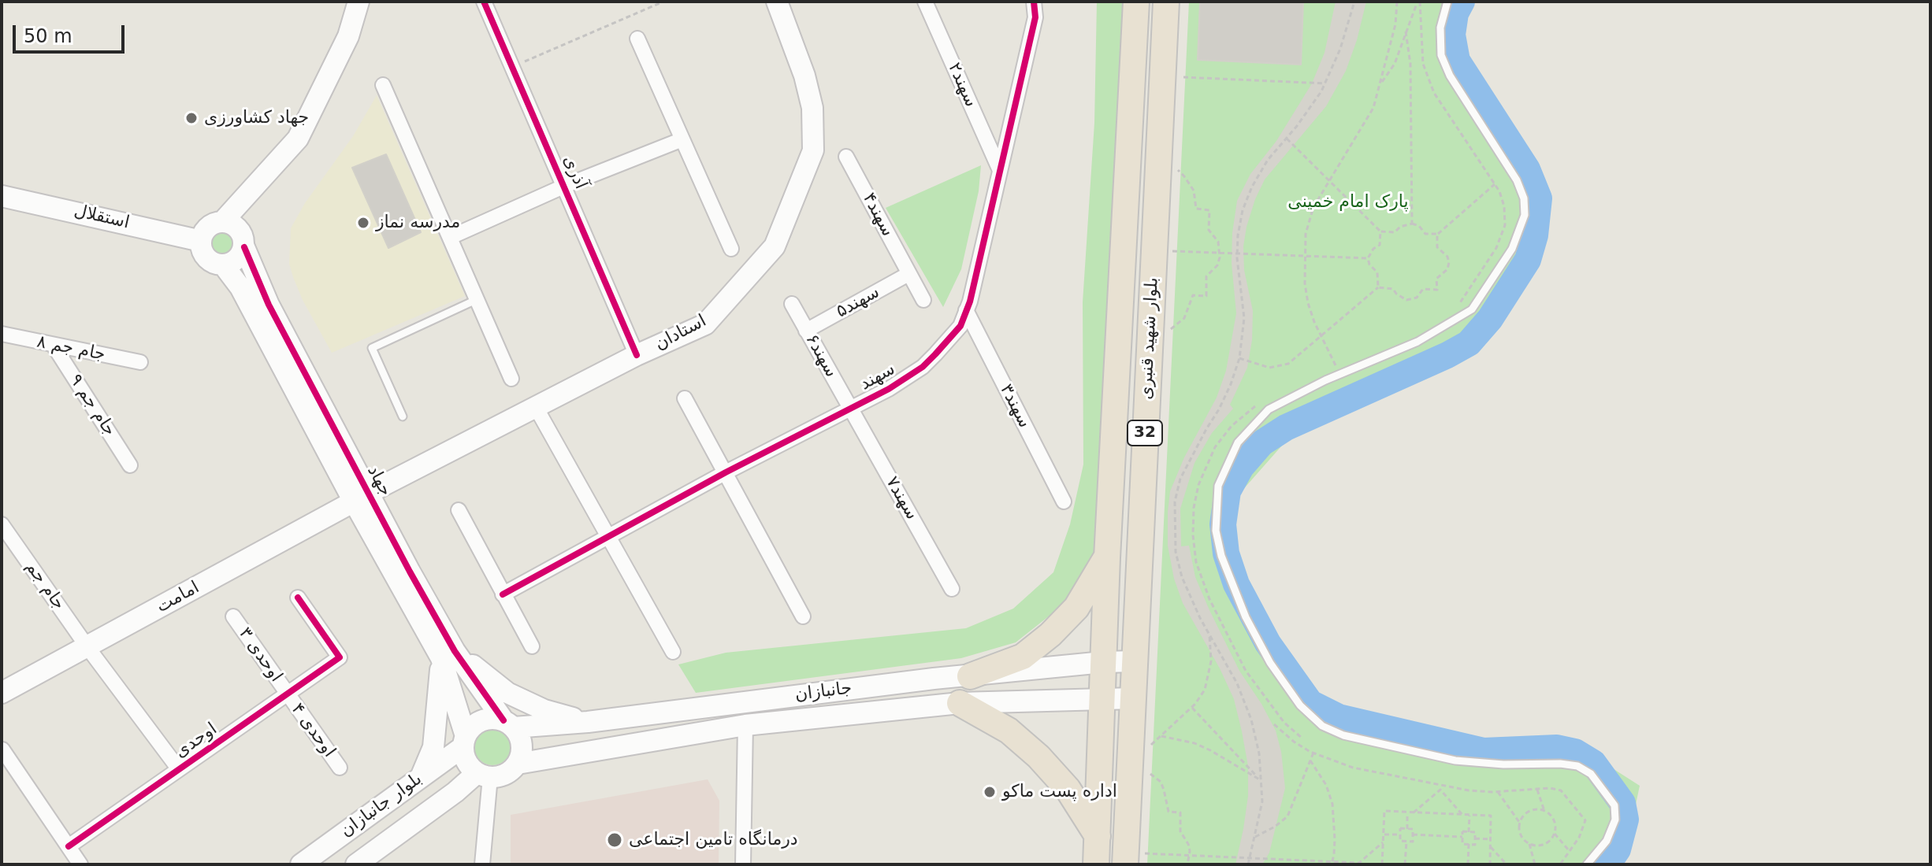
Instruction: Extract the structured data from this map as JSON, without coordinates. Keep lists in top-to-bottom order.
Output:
{
  "streets": {
    "highway": ["بلوار شهید قنبری", "32"],
    "main road": [
      "استقلال",
      "استادان",
      "جهاد",
      "امامت",
      "جانبازان",
      "بلوار جانبازان"
    ],
    "street": [
      "سهند۲",
      "آذری",
      "سهند۴",
      "سهند۵",
      "جام جم ۸",
      "سهند۶",
      "سهند",
      "جام جم ۹",
      "سهند۳",
      "سهند۷",
      "جام جم",
      "اوحدی ۳",
      "اوحدی ۴",
      "اوحدی"
    ]
  },
  "crossings": [
    ["سهند۲", "سهند"],
    ["آذری", "استادان"],
    ["سهند۴", "سهند۵"],
    ["استقلال", "جهاد"],
    ["سهند۵", "سهند۶"],
    ["استادان", "جهاد"],
    ["استادان", "امامت"],
    ["بلوار شهید قنبری", "جانبازان"],
    ["جام جم ۸", "جام جم ۹"],
    ["سهند۶", "سهند"],
    ["سهند۶", "سهند۷"],
    ["سهند", "سهند۳"],
    ["سهند", "سهند۷"],
    ["جهاد", "امامت"],
    ["جهاد", "جانبازان"],
    ["جهاد", "بلوار جانبازان"],
    ["جام جم", "امامت"],
    ["جام جم", "اوحدی"],
    ["امامت", "اوحدی"],
    ["اوحدی ۳", "اوحدی ۴"],
    ["اوحدی ۳", "اوحدی"],
    ["جانبازان", "بلوار جانبازان"],
    ["اوحدی ۴", "اوحدی"]
  ],
  "parks": ["پارک امام خمینی"],
  "places": [
    "جهاد کشاورزی",
    "مدرسه نماز",
    "اداره پست ماکو",
    "درمانگاه تامین اجتماعی"
  ],
  "scale_bar": "50 m"
}
